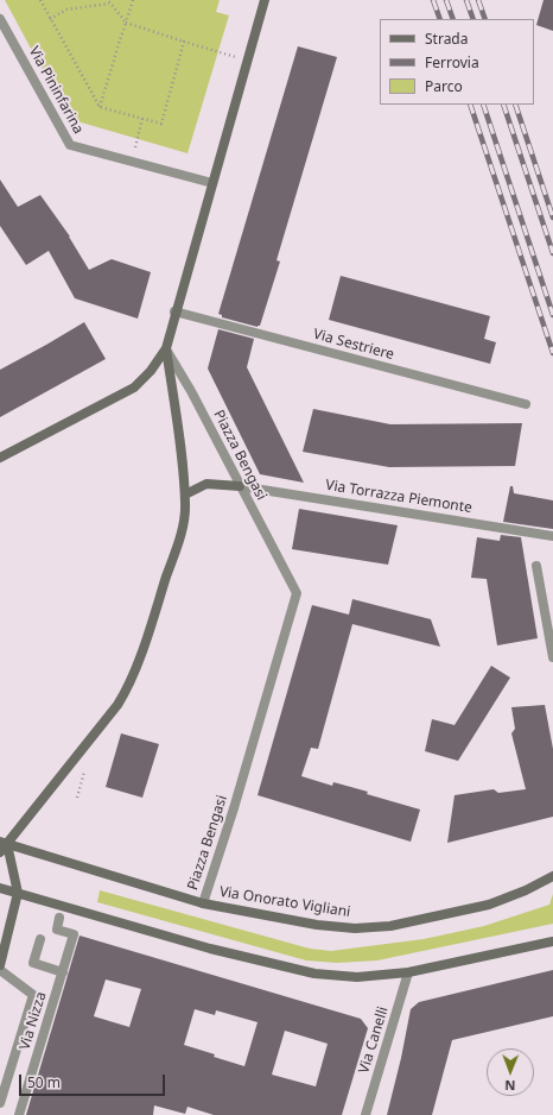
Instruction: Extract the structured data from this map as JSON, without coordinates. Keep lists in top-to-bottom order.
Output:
{
  "streets": {
    "main road": ["Piazza Bengasi", "Via Onorato Vigliani"],
    "street": [
      "Via Pininfarina",
      "Via Sestriere",
      "Via Torrazza Piemonte",
      "Via Nizza",
      "Via Canelli"
    ]
  },
  "crossings": [
    ["Piazza Bengasi", "Via Torrazza Piemonte"],
    ["Piazza Bengasi", "Via Onorato Vigliani"]
  ],
  "legend": ["Strada", "Ferrovia", "Parco"],
  "scale_bar": "50 m",
  "north": "bottom"
}
